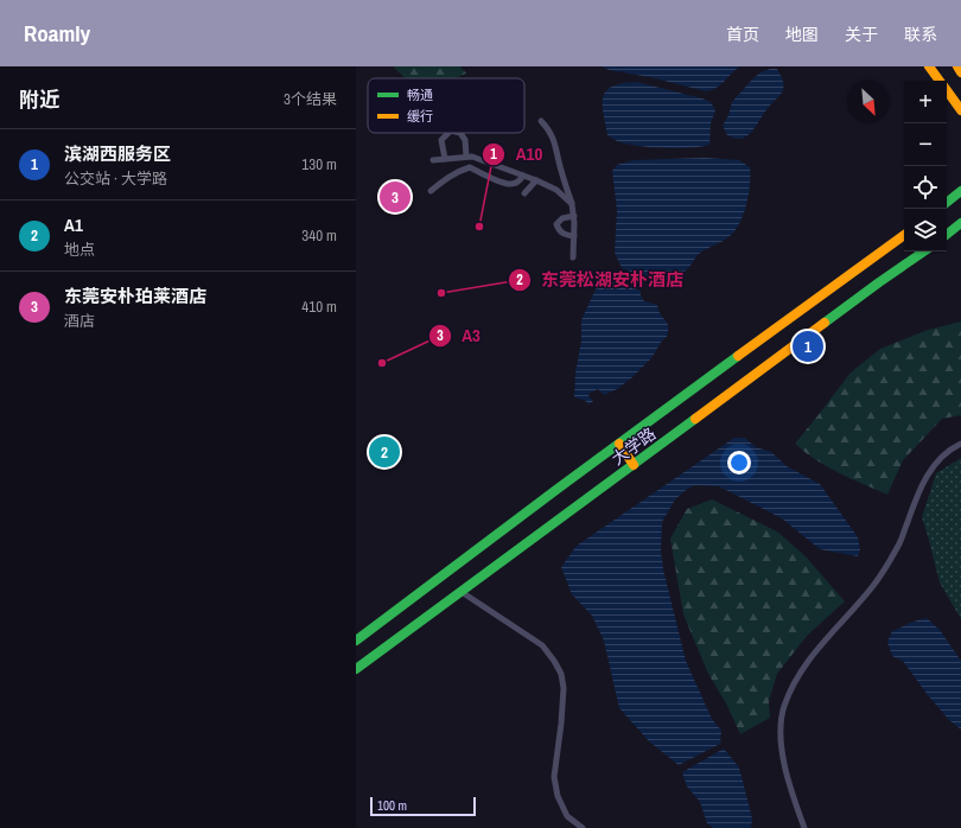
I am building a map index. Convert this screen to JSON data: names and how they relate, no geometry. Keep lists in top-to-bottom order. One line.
{"streets":{"main road":["大学路"]},"places":["A10","东莞松湖安朴酒店","A3"],"legend":["畅通","缓行"],"scale_bar":"100 m","north":"bottom right","page":{"header":"Roamly","nav":["首页","地图","关于","联系"],"heading":["附近","3个结果"],"map_buttons":["+","−"],"list":[{"mark":"1","name":"滨湖西服务区","note":"公交站 · 大学路","value":"130 m"},{"mark":"2","name":"A1","note":"地点","value":"340 m"},{"mark":"3","name":"东莞安朴珀莱酒店","note":"酒店","value":"410 m"}],"pins":["3","1","2"],"scale":"100 m"}}
